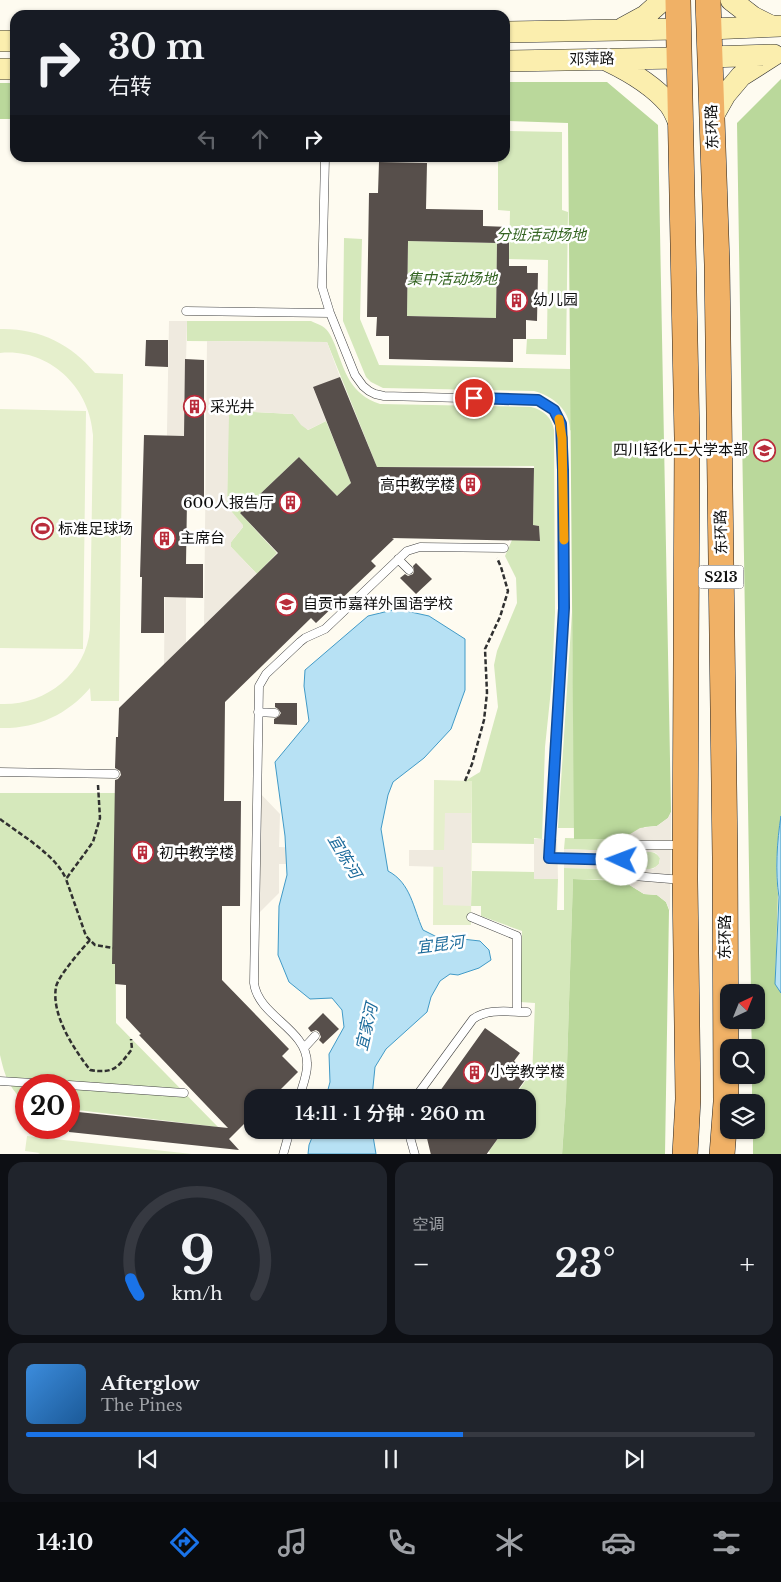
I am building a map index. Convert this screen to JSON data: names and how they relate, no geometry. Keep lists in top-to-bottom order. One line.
{"streets":{"highway":["东环路","S213"],"main road":["邓萍路"]},"crossings":[["邓萍路","S213"]],"water":["宜陈河","宜昆河","宜家河"],"parks":["分班活动场地","集中活动场地"],"places":{"building":["幼儿园","采光井","高中教学楼","600人报告厅","主席台","初中教学楼","小学教学楼"],"school or university":["四川轻化工大学本部","自贡市嘉祥外国语学校"],"sports":["标准足球场"]},"north":"top right","page":{"turn":["30 m","右转"],"limit":"20","trip":"14:11 · 1 分钟 · 260 m","tile":"空调","heat":["−","23°","+"],"song":["Afterglow","The Pines"],"tabs":"14:10","gauge":["9","km/h"]}}
